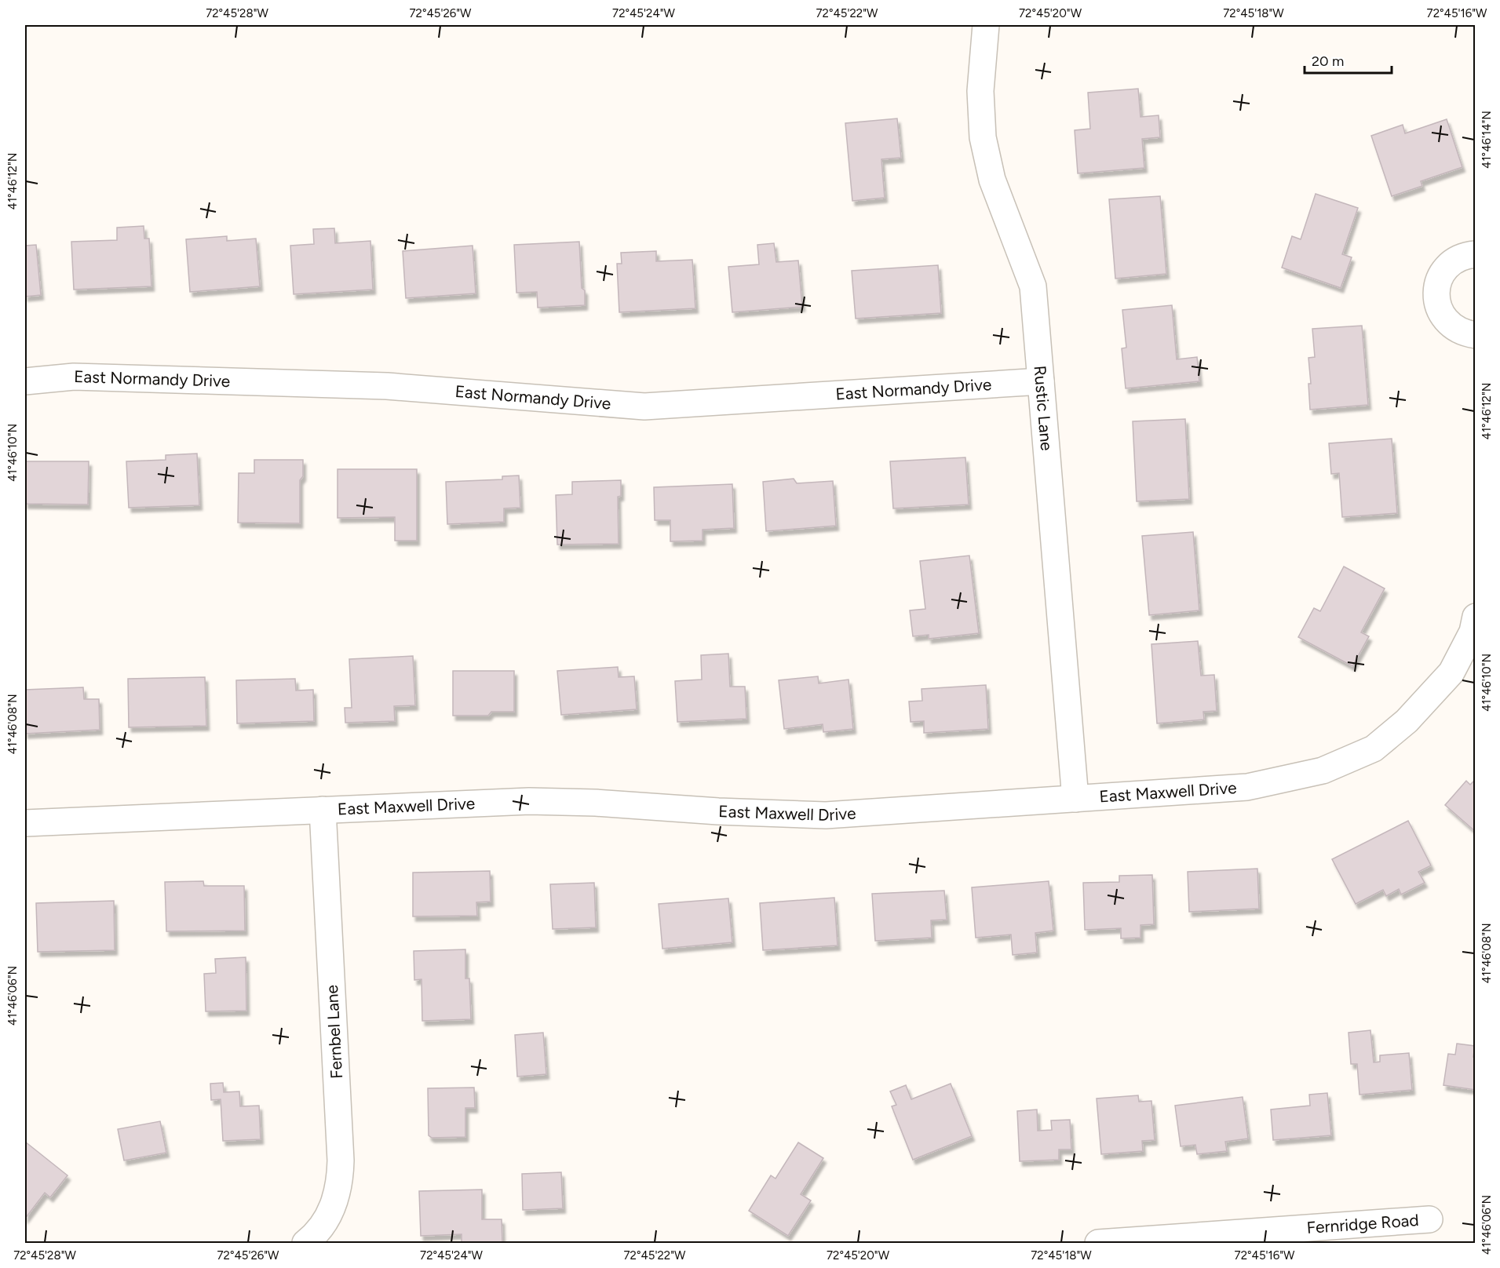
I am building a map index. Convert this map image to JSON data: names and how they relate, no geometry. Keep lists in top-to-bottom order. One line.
{"streets":{"street":["East Normandy Drive","Rustic Lane","East Maxwell Drive","Fernbel Lane","Fernridge Road"]},"crossings":[["East Normandy Drive","Rustic Lane"],["Rustic Lane","East Maxwell Drive"],["East Maxwell Drive","Fernbel Lane"]],"scale_bar":"20 m","coordinates":["72°45'28\"W","72°45'26\"W","72°45'24\"W","72°45'22\"W","72°45'20\"W","72°45'18\"W","72°45'16\"W","41°46'14\"N","41°46'12\"N","41°46'10\"N","41°46'08\"N","41°46'06\"N"]}
